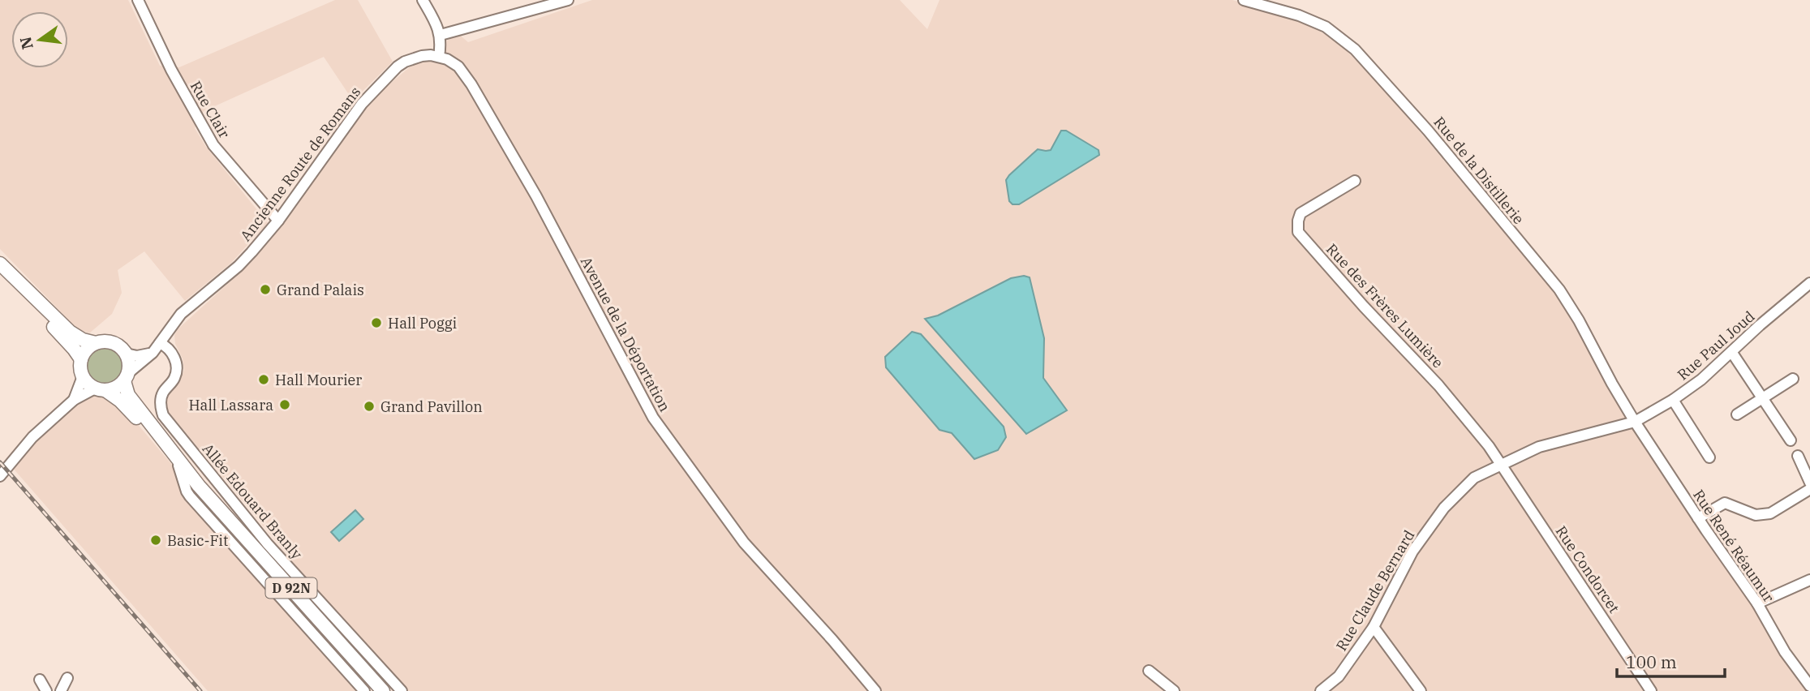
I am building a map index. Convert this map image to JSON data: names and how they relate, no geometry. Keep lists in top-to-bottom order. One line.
{"streets":{"main road":["D 92N"],"street":["Rue Clair","Ancienne Route de Romans","Rue de la Distillerie","Rue des Frères Lumière","Avenue de la Déportation","Rue Paul Joud","Allée Edouard Branly","Rue René Réaumur","Rue Condorcet","Rue Claude Bernard"]},"crossings":[["Rue Clair","Ancienne Route de Romans"],["Ancienne Route de Romans","Avenue de la Déportation"],["Ancienne Route de Romans","Allée Edouard Branly"],["Ancienne Route de Romans","D 92N"],["Rue de la Distillerie","Rue Paul Joud"],["Rue de la Distillerie","Rue René Réaumur"],["Rue de la Distillerie","Rue Claude Bernard"],["Rue des Frères Lumière","Rue Condorcet"],["Rue des Frères Lumière","Rue Claude Bernard"],["Rue Paul Joud","Rue René Réaumur"],["Rue Paul Joud","Rue Claude Bernard"],["Rue René Réaumur","Rue Claude Bernard"],["Rue Condorcet","Rue Claude Bernard"]],"places":["Grand Palais","Hall Poggi","Hall Mourier","Hall Lassara","Grand Pavillon","Basic-Fit"],"scale_bar":"100 m","north":"left"}
